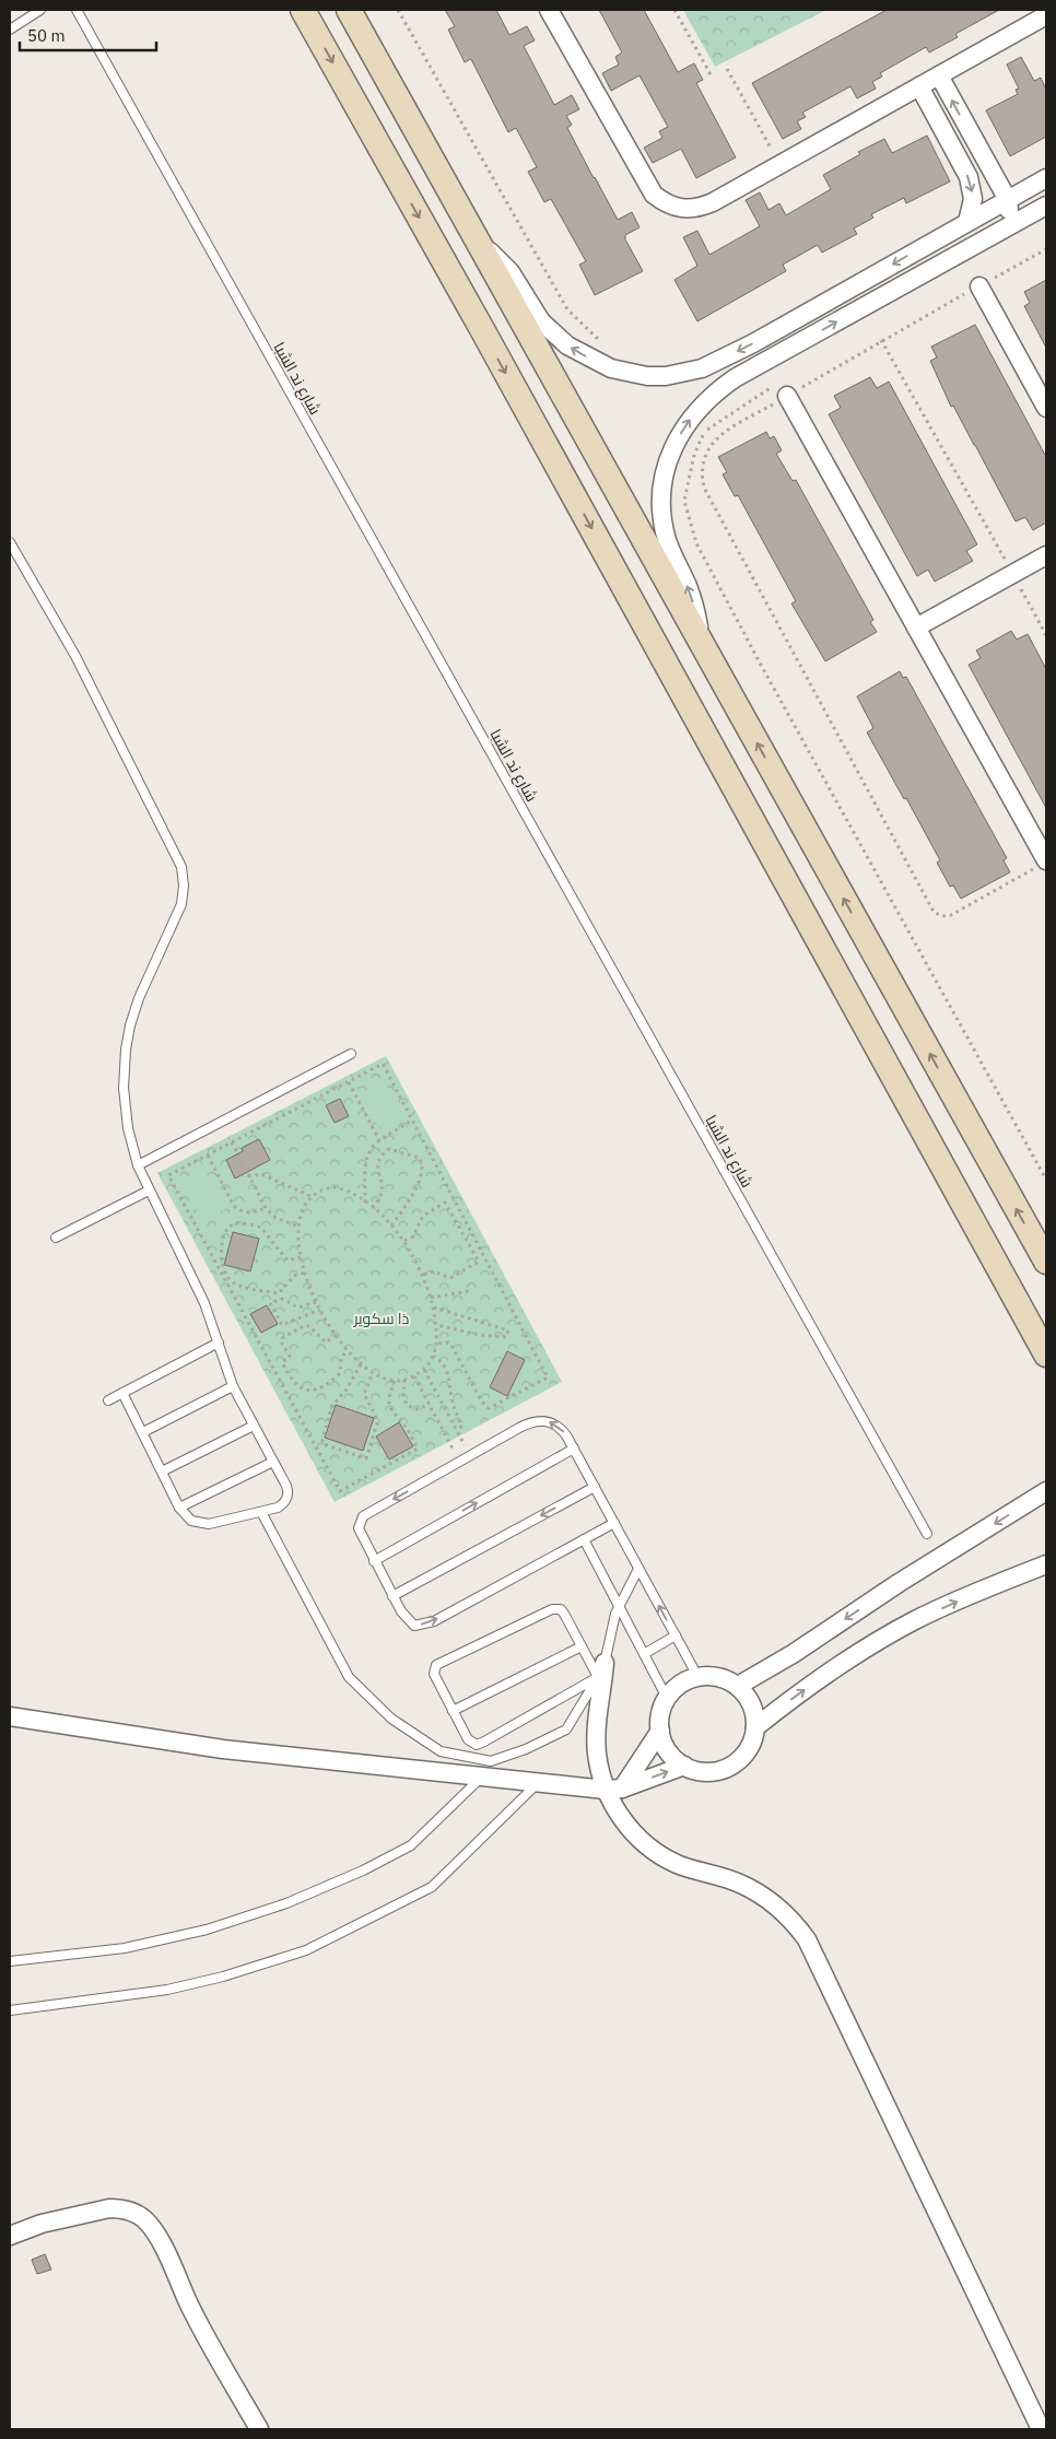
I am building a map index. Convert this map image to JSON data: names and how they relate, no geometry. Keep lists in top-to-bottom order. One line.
{"streets":{"lane":["شارع ند الشبا"]},"parks":["ذا سكوير"],"scale_bar":"50 m"}
